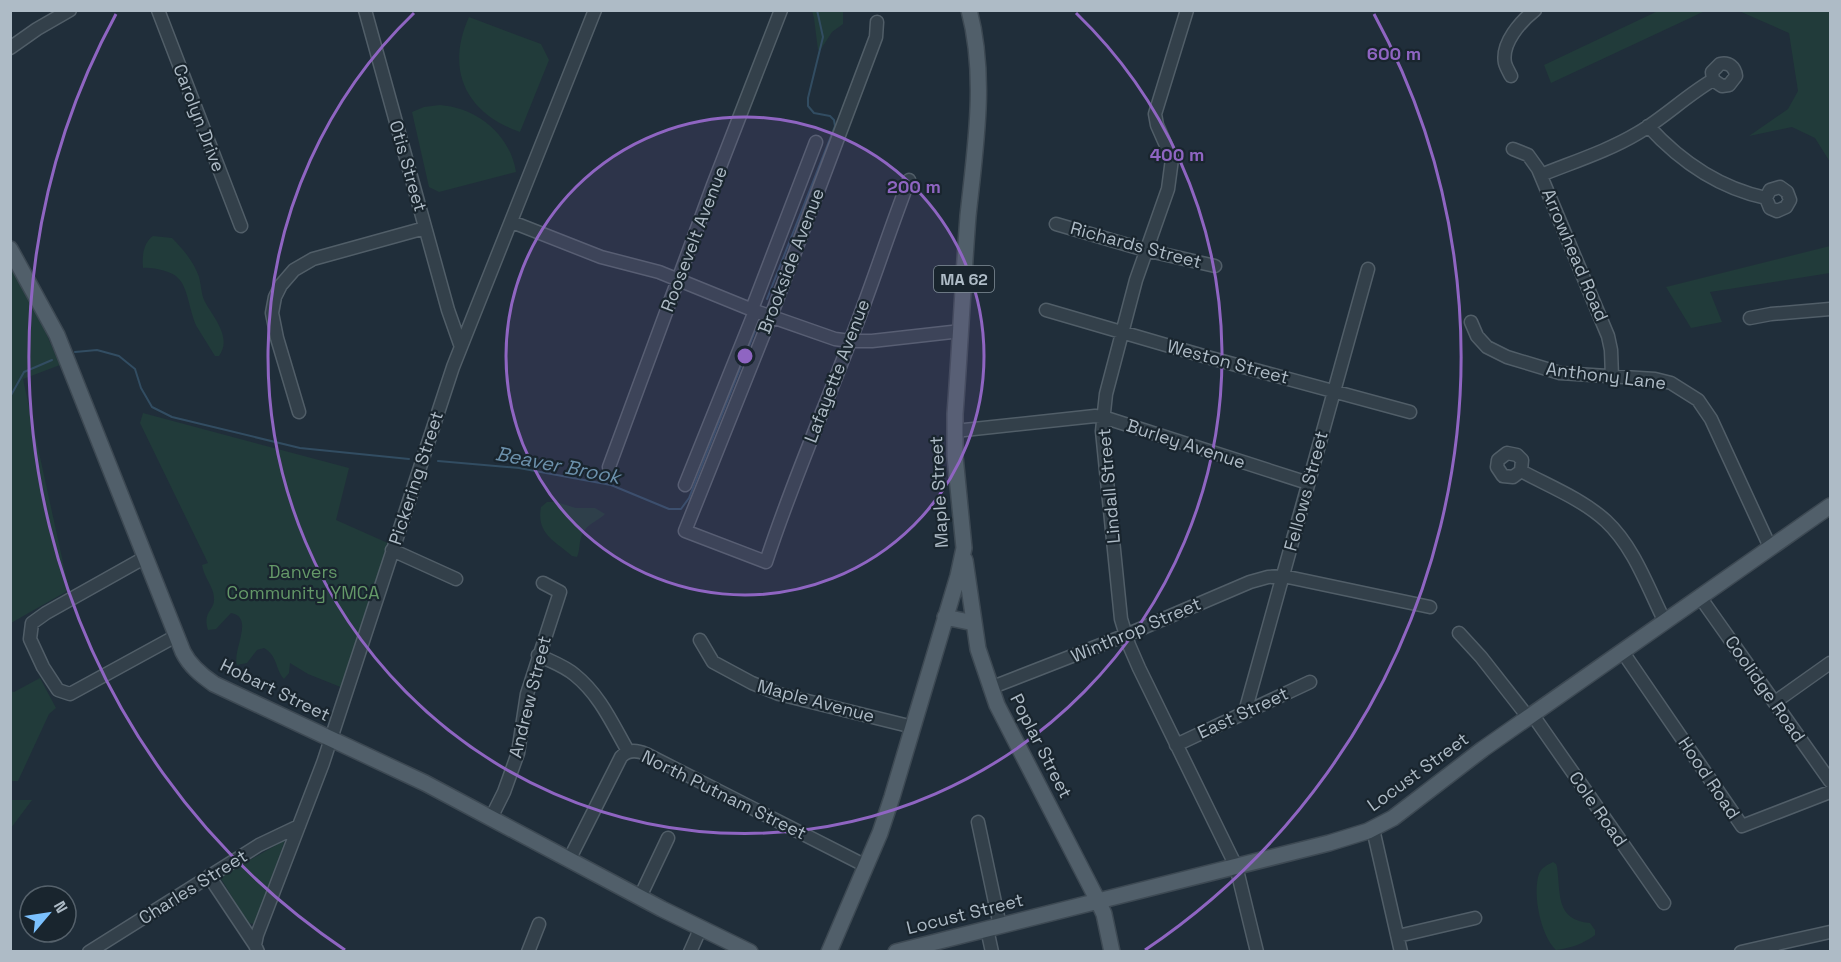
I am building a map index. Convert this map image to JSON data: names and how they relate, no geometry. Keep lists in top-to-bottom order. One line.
{"streets":{"main road":["MA 62","Maple Street","Hobart Street","Poplar Street","Locust Street"],"street":["Carolyn Drive","Otis Street","Roosevelt Avenue","Richards Street","Arrowhead Road","Brookside Avenue","Weston Street","Lafayette Avenue","Anthony Lane","Burley Avenue","Pickering Street","Lindall Street","Fellows Street","Winthrop Street","Coolidge Road","Andrew Street","Maple Avenue","East Street","Hood Road","North Putnam Street","Cole Road","Charles Street"]},"crossings":[["Otis Street","Pickering Street"],["Richards Street","Lindall Street"],["Arrowhead Road","Anthony Lane"],["Brookside Avenue","Lafayette Avenue"],["Weston Street","Lindall Street"],["Weston Street","Fellows Street"],["Anthony Lane","Locust Street"],["Burley Avenue","Lindall Street"],["Burley Avenue","Fellows Street"],["Burley Avenue","Maple Street"],["Pickering Street","Hobart Street"],["Pickering Street","Charles Street"],["Lindall Street","Winthrop Street"],["Lindall Street","East Street"],["Lindall Street","Locust Street"],["Fellows Street","Winthrop Street"],["Fellows Street","East Street"],["Maple Street","Maple Avenue"],["Maple Street","Poplar Street"],["Maple Street","North Putnam Street"],["Winthrop Street","Poplar Street"],["Coolidge Road","Locust Street"],["Hobart Street","Andrew Street"],["Hobart Street","North Putnam Street"],["Poplar Street","Locust Street"],["Locust Street","Hood Road"],["Locust Street","Cole Road"]],"water":["Beaver Brook"],"parks":["Danvers Community YMCA"],"north":"top right","rings":["600 m","400 m","200 m"]}
